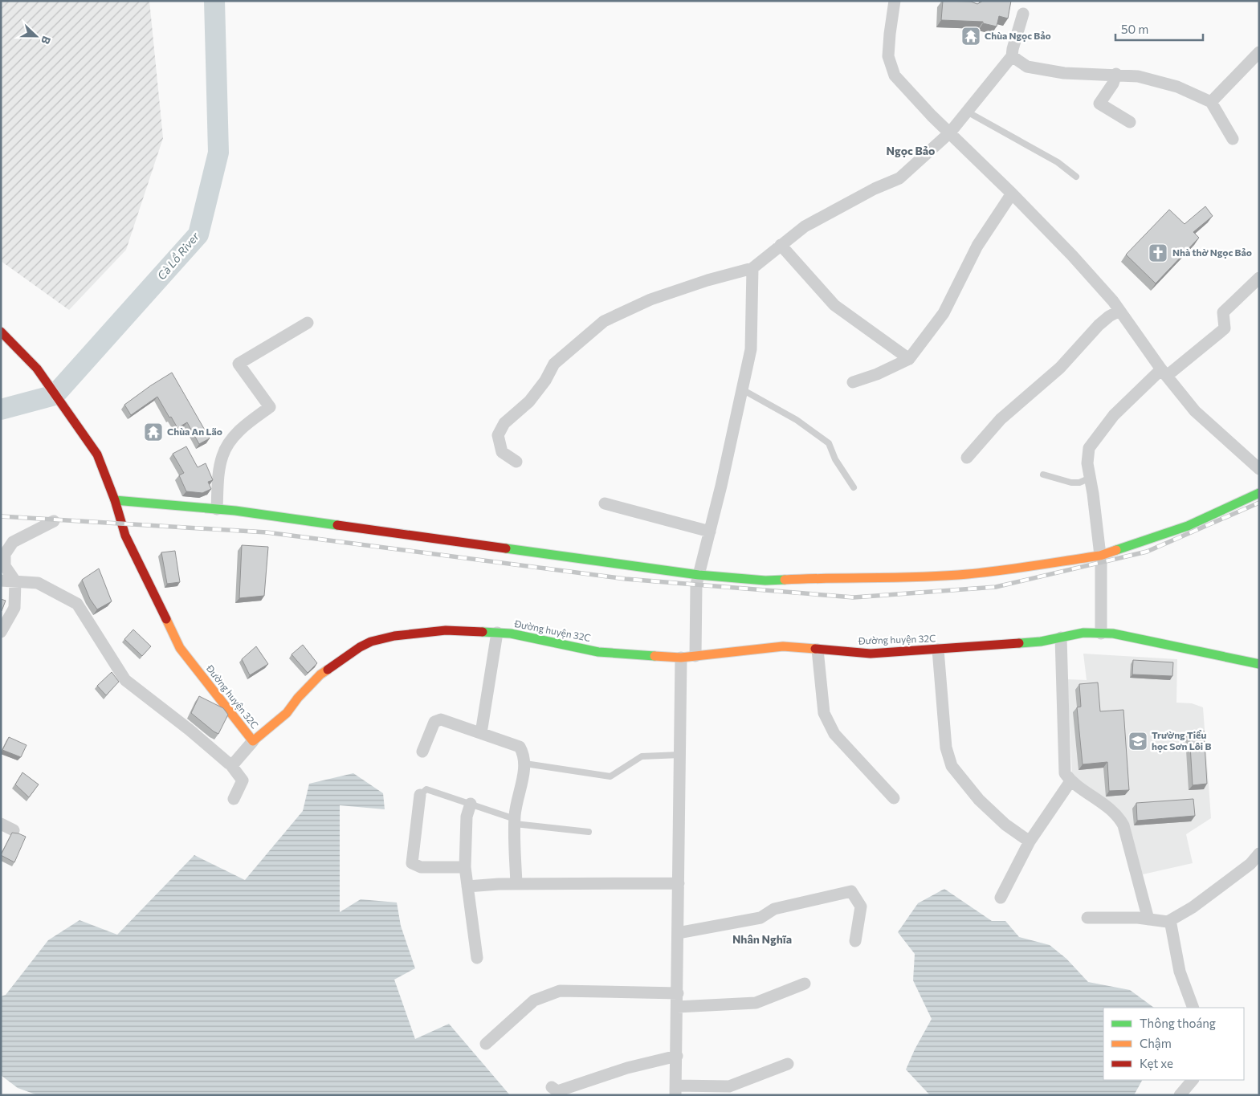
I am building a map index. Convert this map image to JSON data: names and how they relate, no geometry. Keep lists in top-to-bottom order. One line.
{"streets":{"street":["Đường huyện 32C"]},"districts":["Ngọc Bảo","Nhân Nghĩa"],"water":["Cà Lồ River"],"places":{"temple":["Chùa Ngọc Bảo","Chùa An Lão"],"church":["Nhà thờ Ngọc Bảo"],"school or university":["Trường Tiểu học Sơn Lôi B"]},"legend":["Thông thoáng","Chậm","Kẹt xe"],"scale_bar":"50 m","north":"right"}
